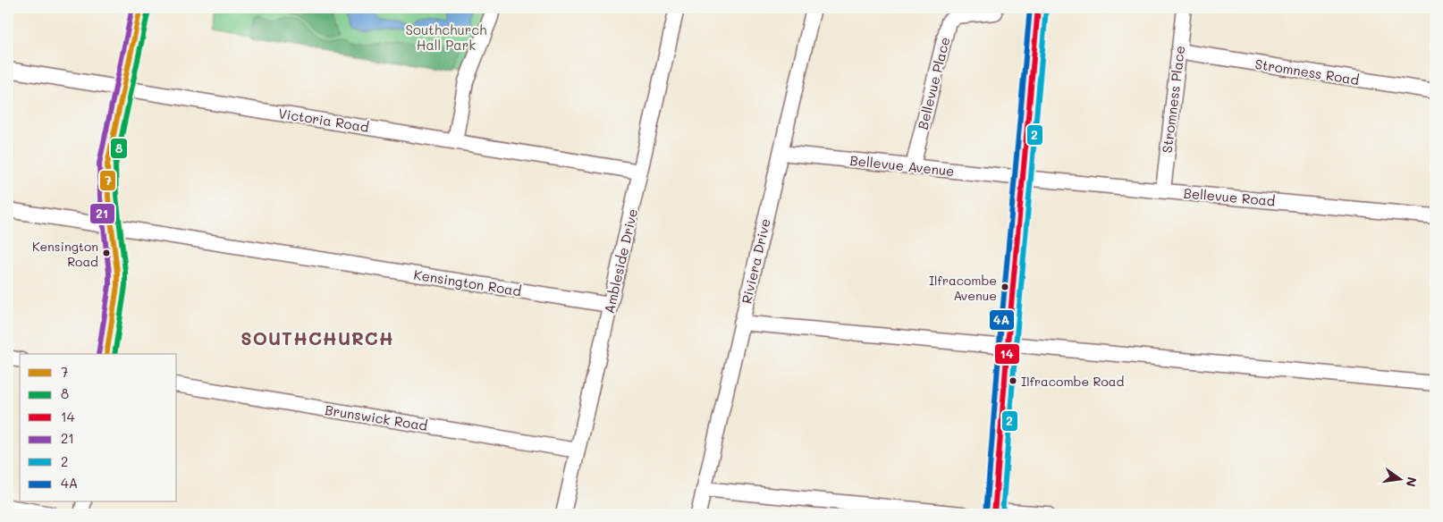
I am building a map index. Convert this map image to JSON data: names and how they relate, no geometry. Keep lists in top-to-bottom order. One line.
{"streets":{"street":["Stromness Road","Bellevue Place","Stromness Place","Victoria Road","Bellevue Avenue","Bellevue Road","Ambleside Drive","Riviera Drive","Kensington Road","Brunswick Road"]},"crossings":[["Stromness Road","Stromness Place"],["Bellevue Place","Bellevue Avenue"],["Stromness Place","Bellevue Road"],["Victoria Road","Ambleside Drive"],["Bellevue Avenue","Bellevue Road"],["Bellevue Avenue","Riviera Drive"],["Ambleside Drive","Kensington Road"],["Ambleside Drive","Brunswick Road"]],"districts":["SOUTHCHURCH"],"parks":["Southchurch Hall Park"],"places":["Kensington Road","Ilfracombe Avenue","Ilfracombe Road"],"lines":["transit line 7","transit line 14","transit line 21","transit line 4A","transit line 2","transit line 8"],"legend":["7","8","14","21","2","4A"],"north":"right"}
